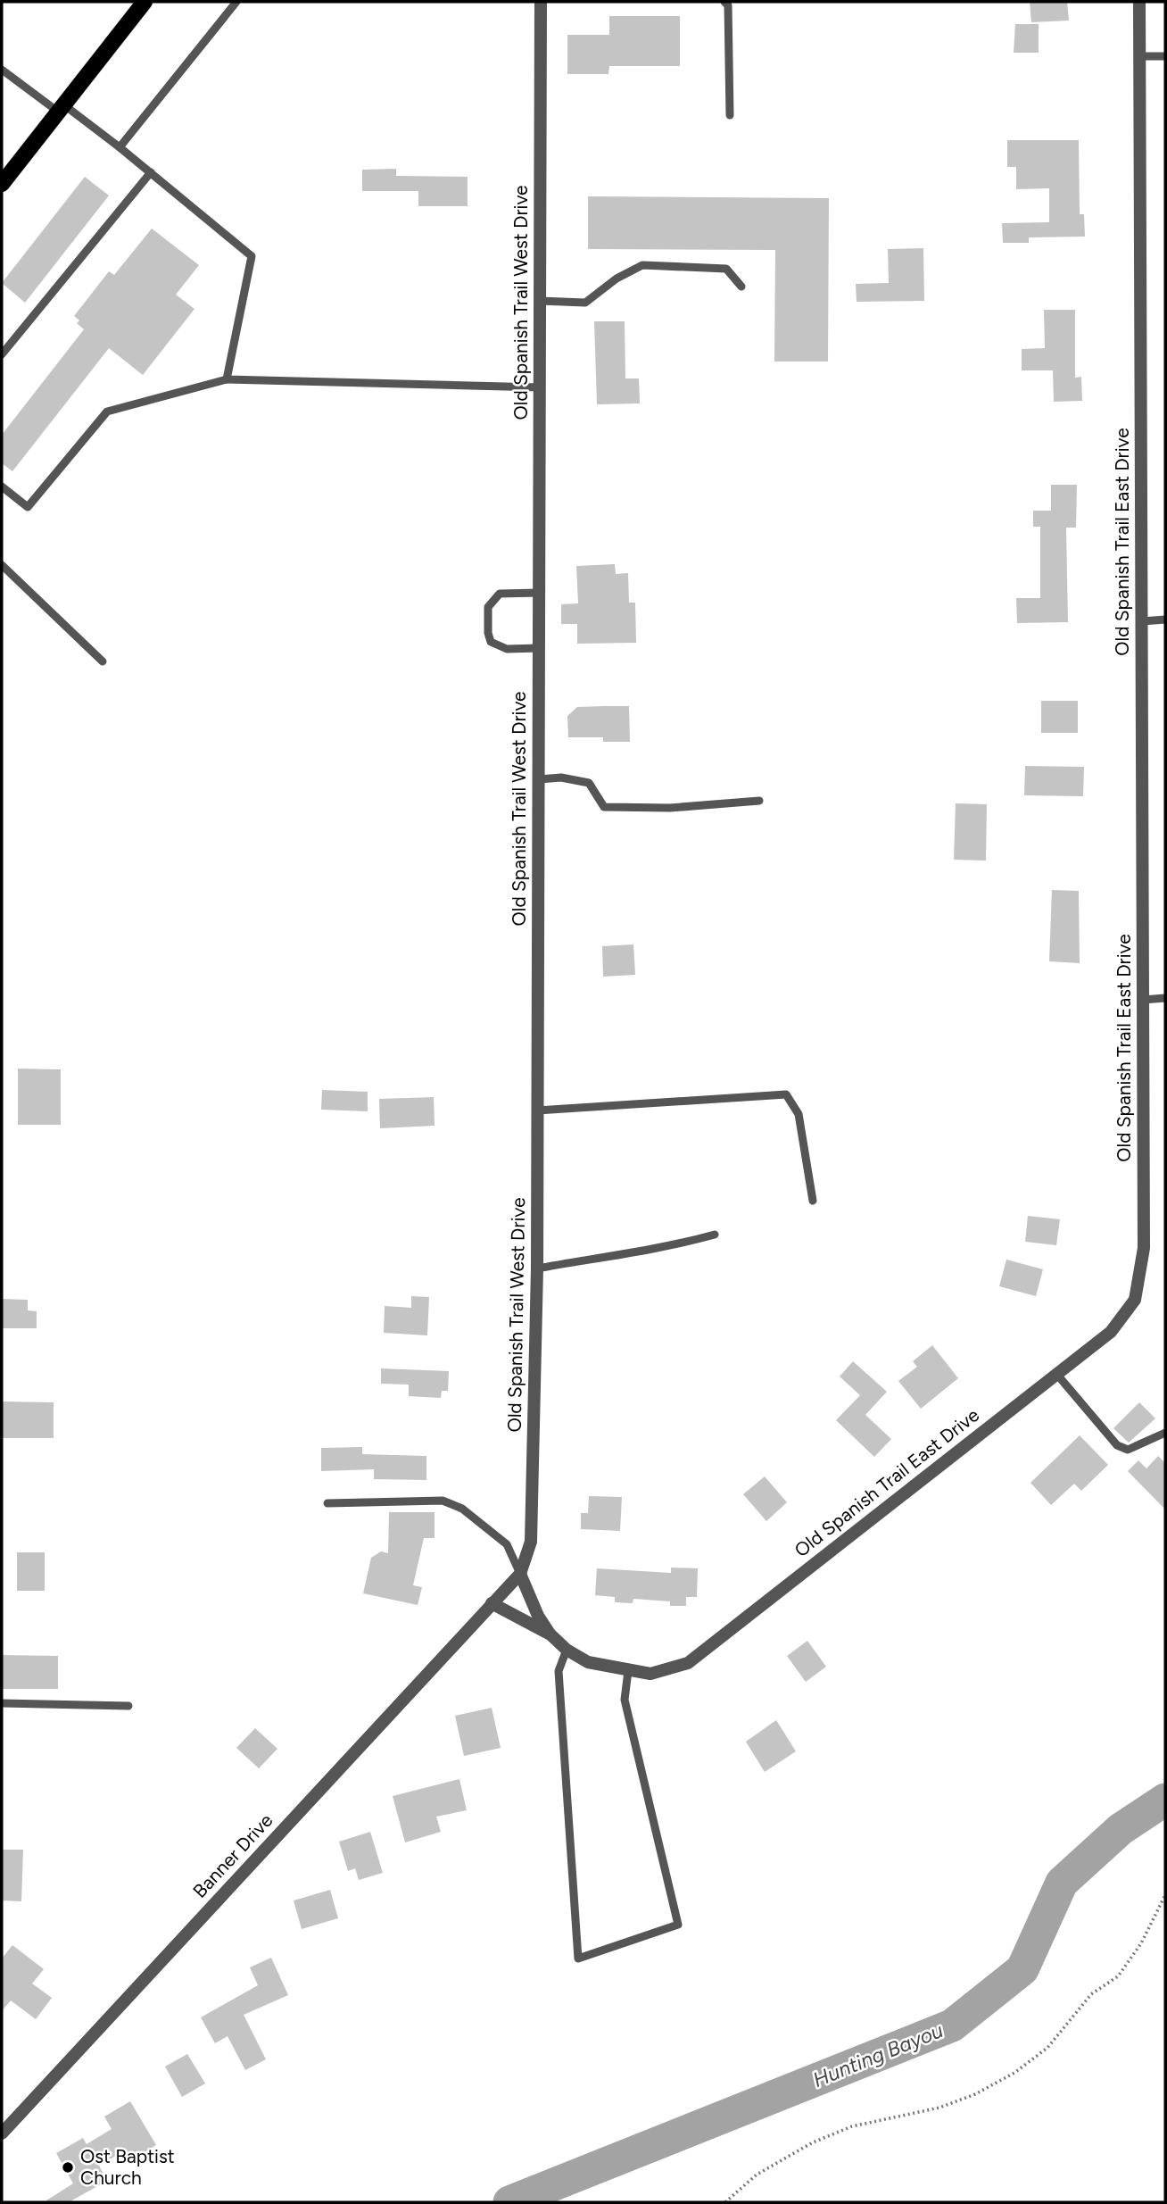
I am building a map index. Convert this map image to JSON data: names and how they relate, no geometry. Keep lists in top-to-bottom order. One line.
{"streets":{"street":["Old Spanish Trail West Drive","Old Spanish Trail East Drive","Banner Drive"]},"crossings":[["Old Spanish Trail West Drive","Old Spanish Trail East Drive"],["Old Spanish Trail West Drive","Banner Drive"],["Old Spanish Trail East Drive","Banner Drive"]],"water":["Hunting Bayou"],"places":["Ost Baptist Church"]}
